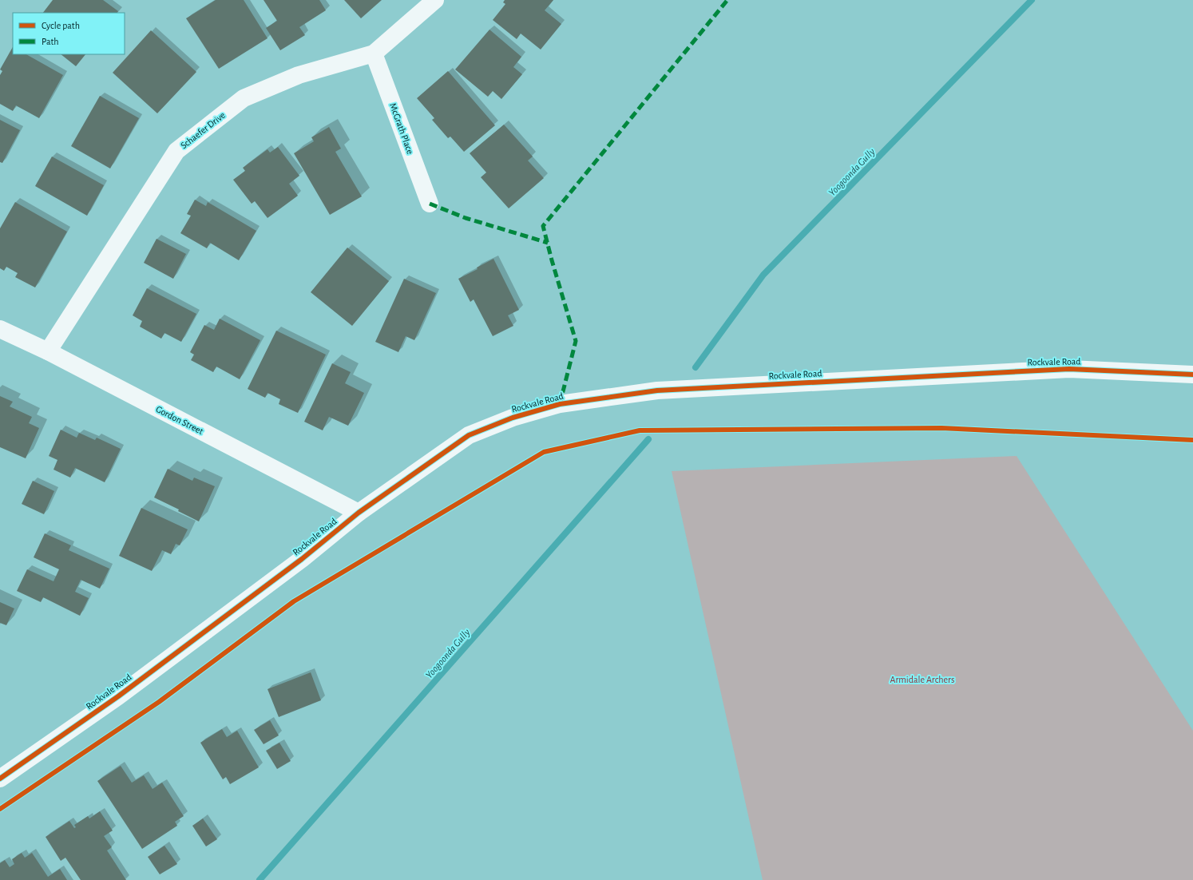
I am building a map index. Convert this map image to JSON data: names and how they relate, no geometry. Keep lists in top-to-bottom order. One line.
{"streets":{"street":["McGrath Place","Schaefer Drive","Rockvale Road","Gordon Street"]},"crossings":[["McGrath Place","Schaefer Drive"],["Schaefer Drive","Gordon Street"],["Rockvale Road","Gordon Street"]],"water":["Yoogoonda Gully"],"parks":["Armidale Archers"],"legend":["Cycle path","Path"]}
